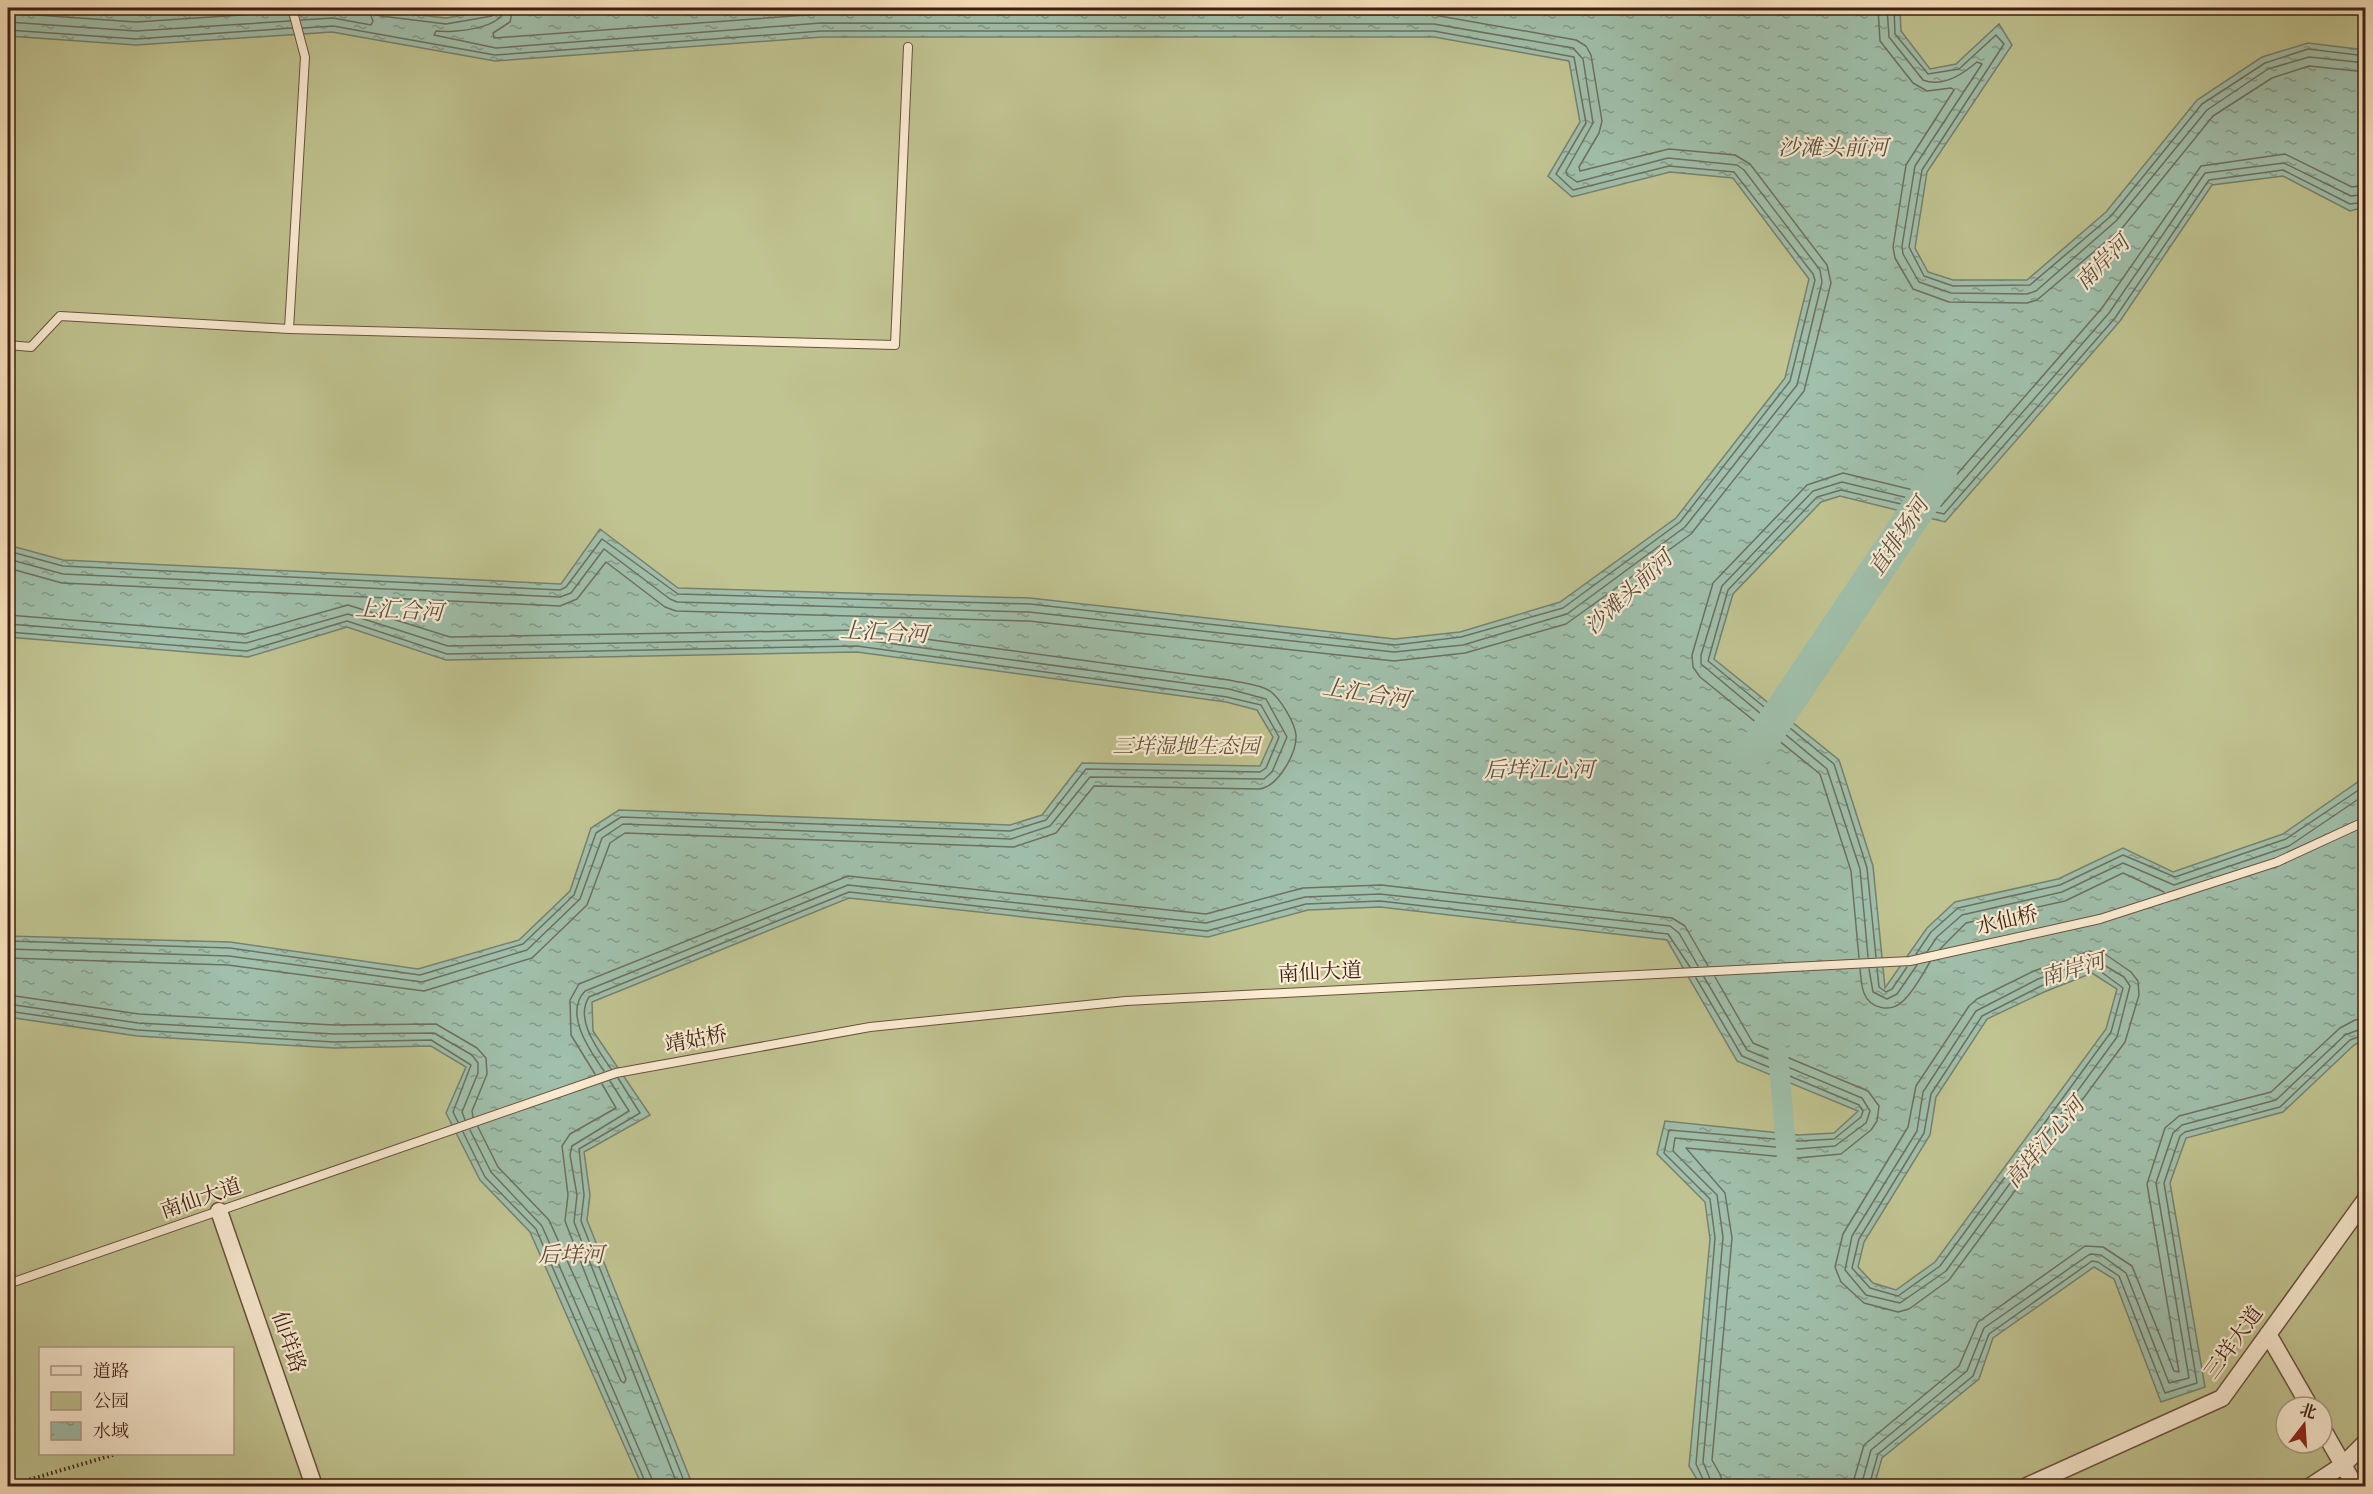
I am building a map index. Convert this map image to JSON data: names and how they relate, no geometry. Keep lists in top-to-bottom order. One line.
{"streets":{"street":["仙垟路","三垟大道"],"lane":["水仙桥","南仙大道","靖姑桥"]},"crossings":[["水仙桥","南仙大道"],["南仙大道","靖姑桥"],["南仙大道","仙垟路"]],"water":["沙滩头前河","南岸河","直排场河","上汇合河","后垟江心河","高垟江心河","后垟河"],"parks":["三垟湿地生态园"],"legend":["道路","公园","水域"],"north":"top"}
